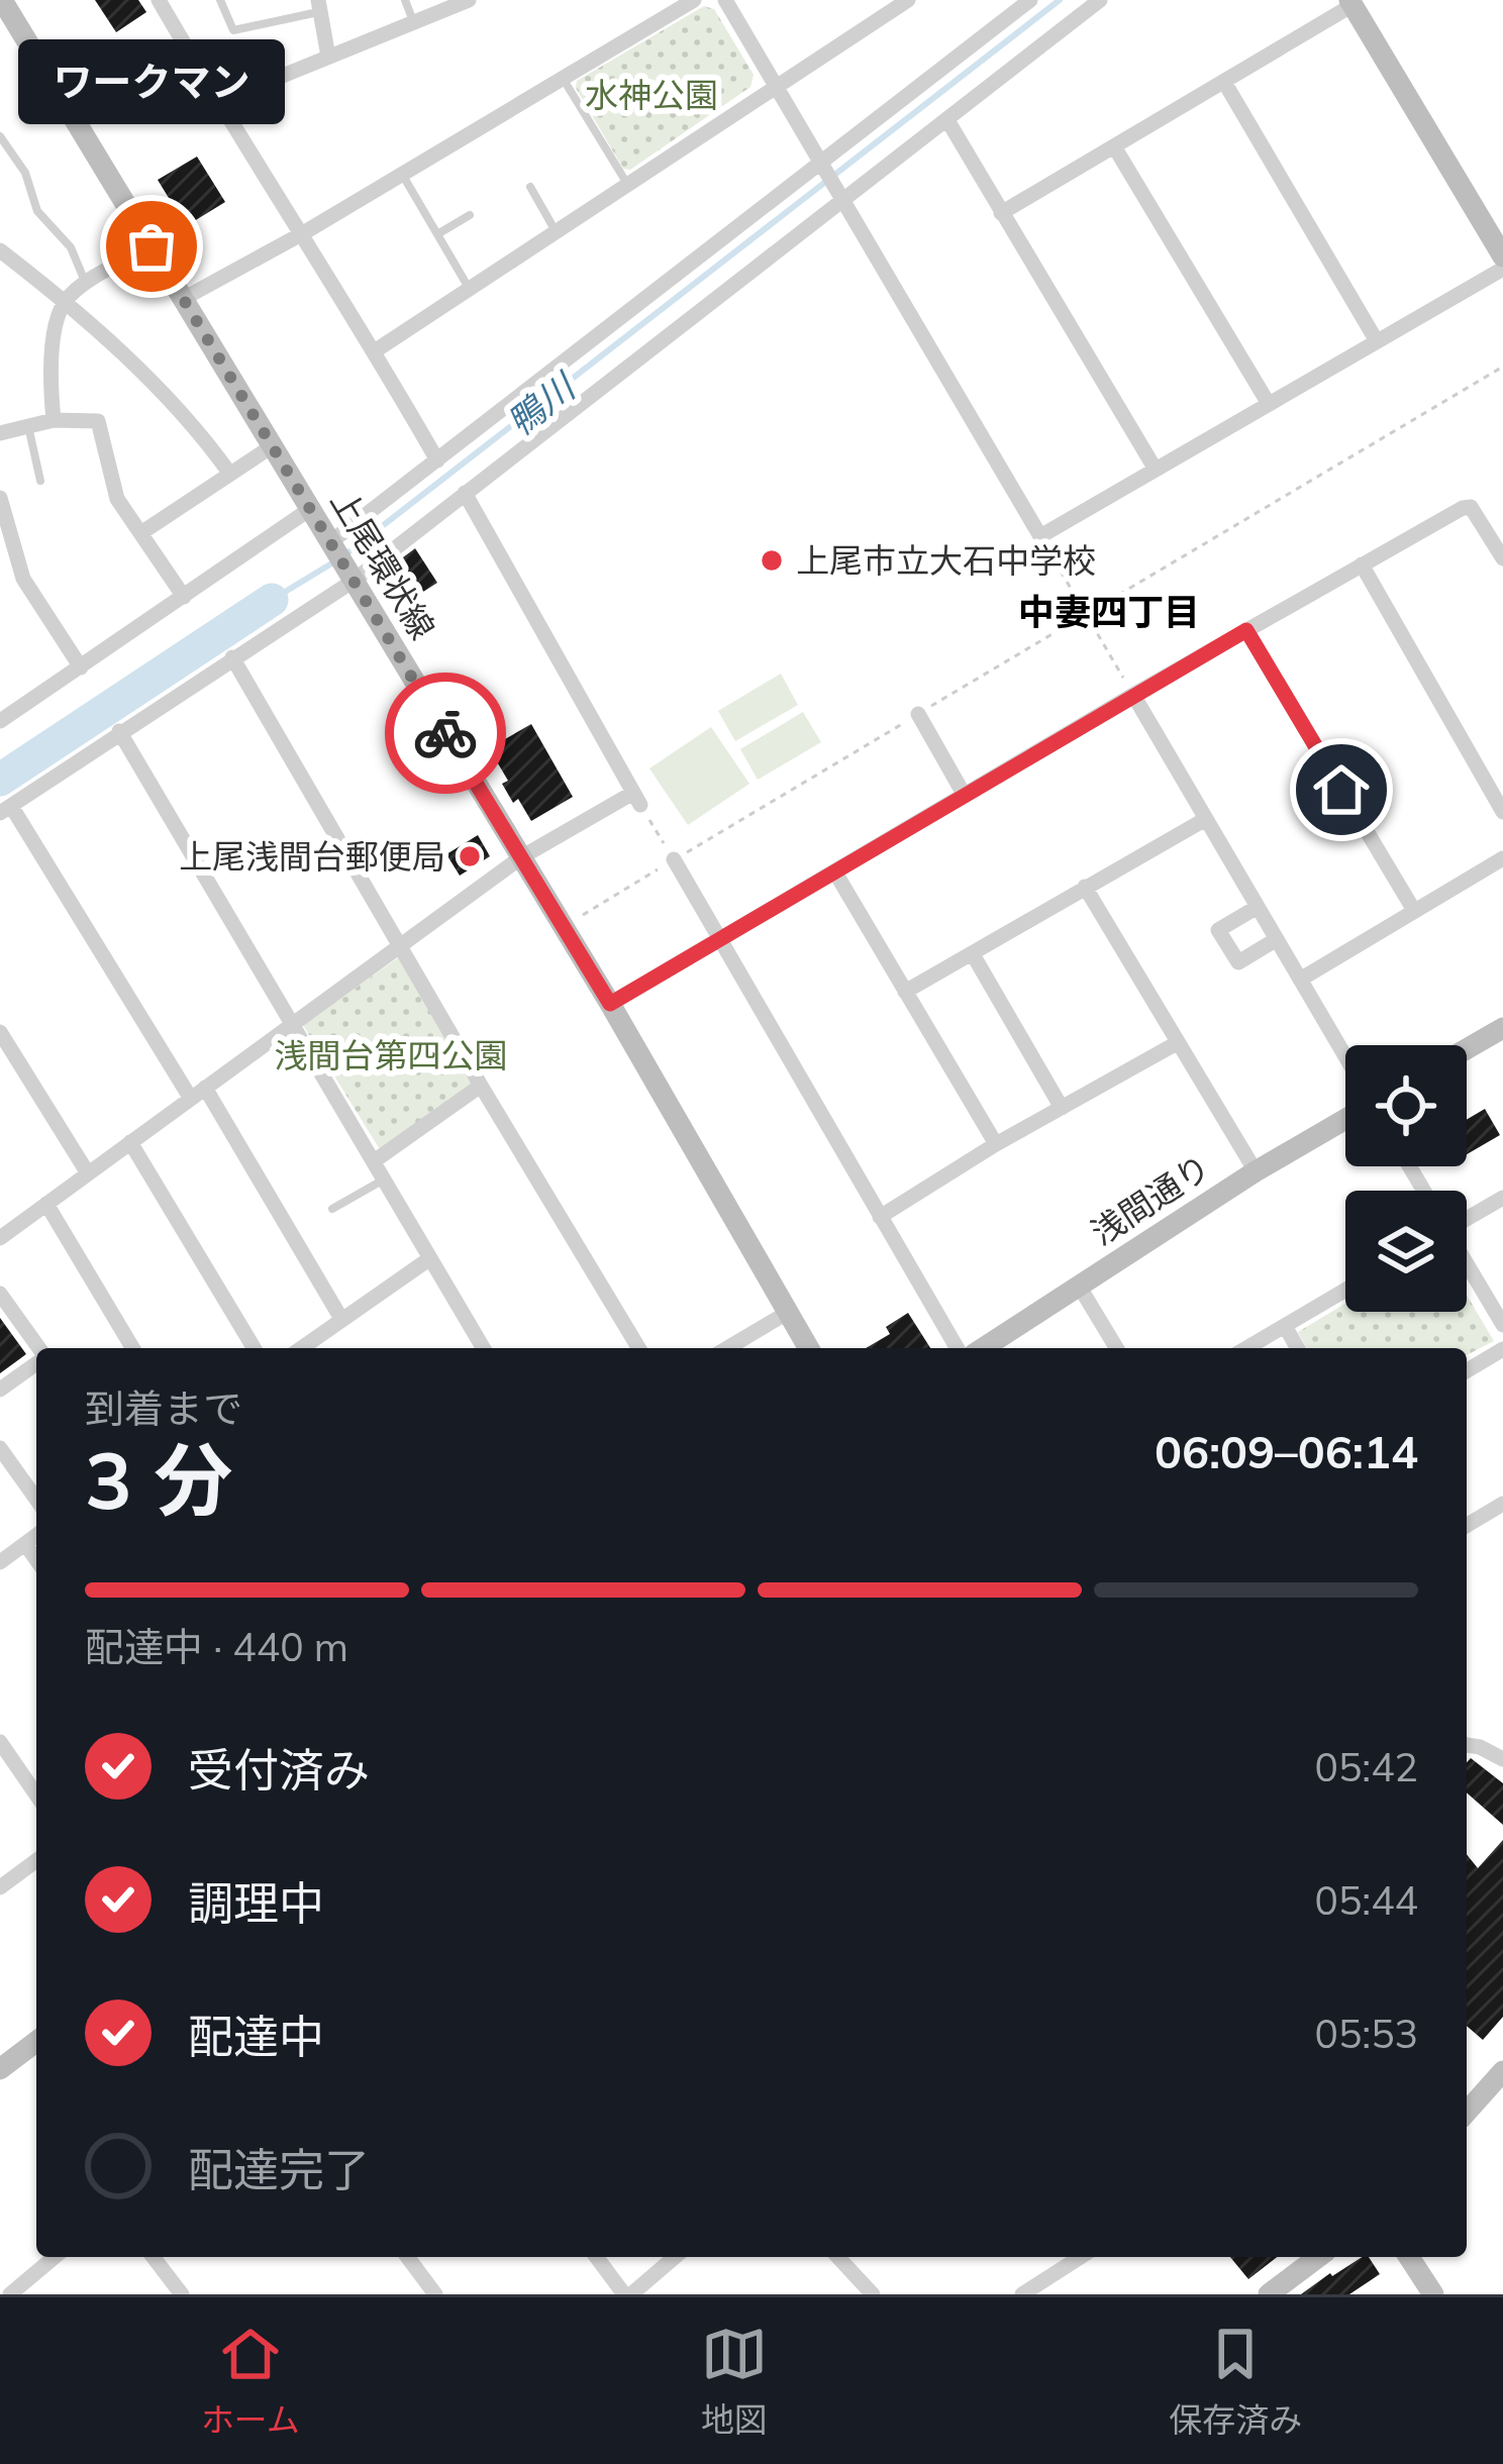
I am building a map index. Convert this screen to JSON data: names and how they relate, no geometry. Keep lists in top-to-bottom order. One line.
{"streets":{"main road":["上尾環状線","浅間通り"]},"districts":["中妻四丁目"],"water":["鴨川"],"parks":["水神公園","浅間台第四公園"],"places":["ワークマン","上尾市立大石中学校","上尾浅間台郵便局"],"page":{"bubble":"ワークマン","heading":["3 分","到着まで","06:09–06:14"],"bar":"配達中 · 440 m","list":[["受付済み","05:42"],["調理中","05:44"],["配達中","05:53"],"配達完了"],"tabs":["ホーム","地図","保存済み"]}}
